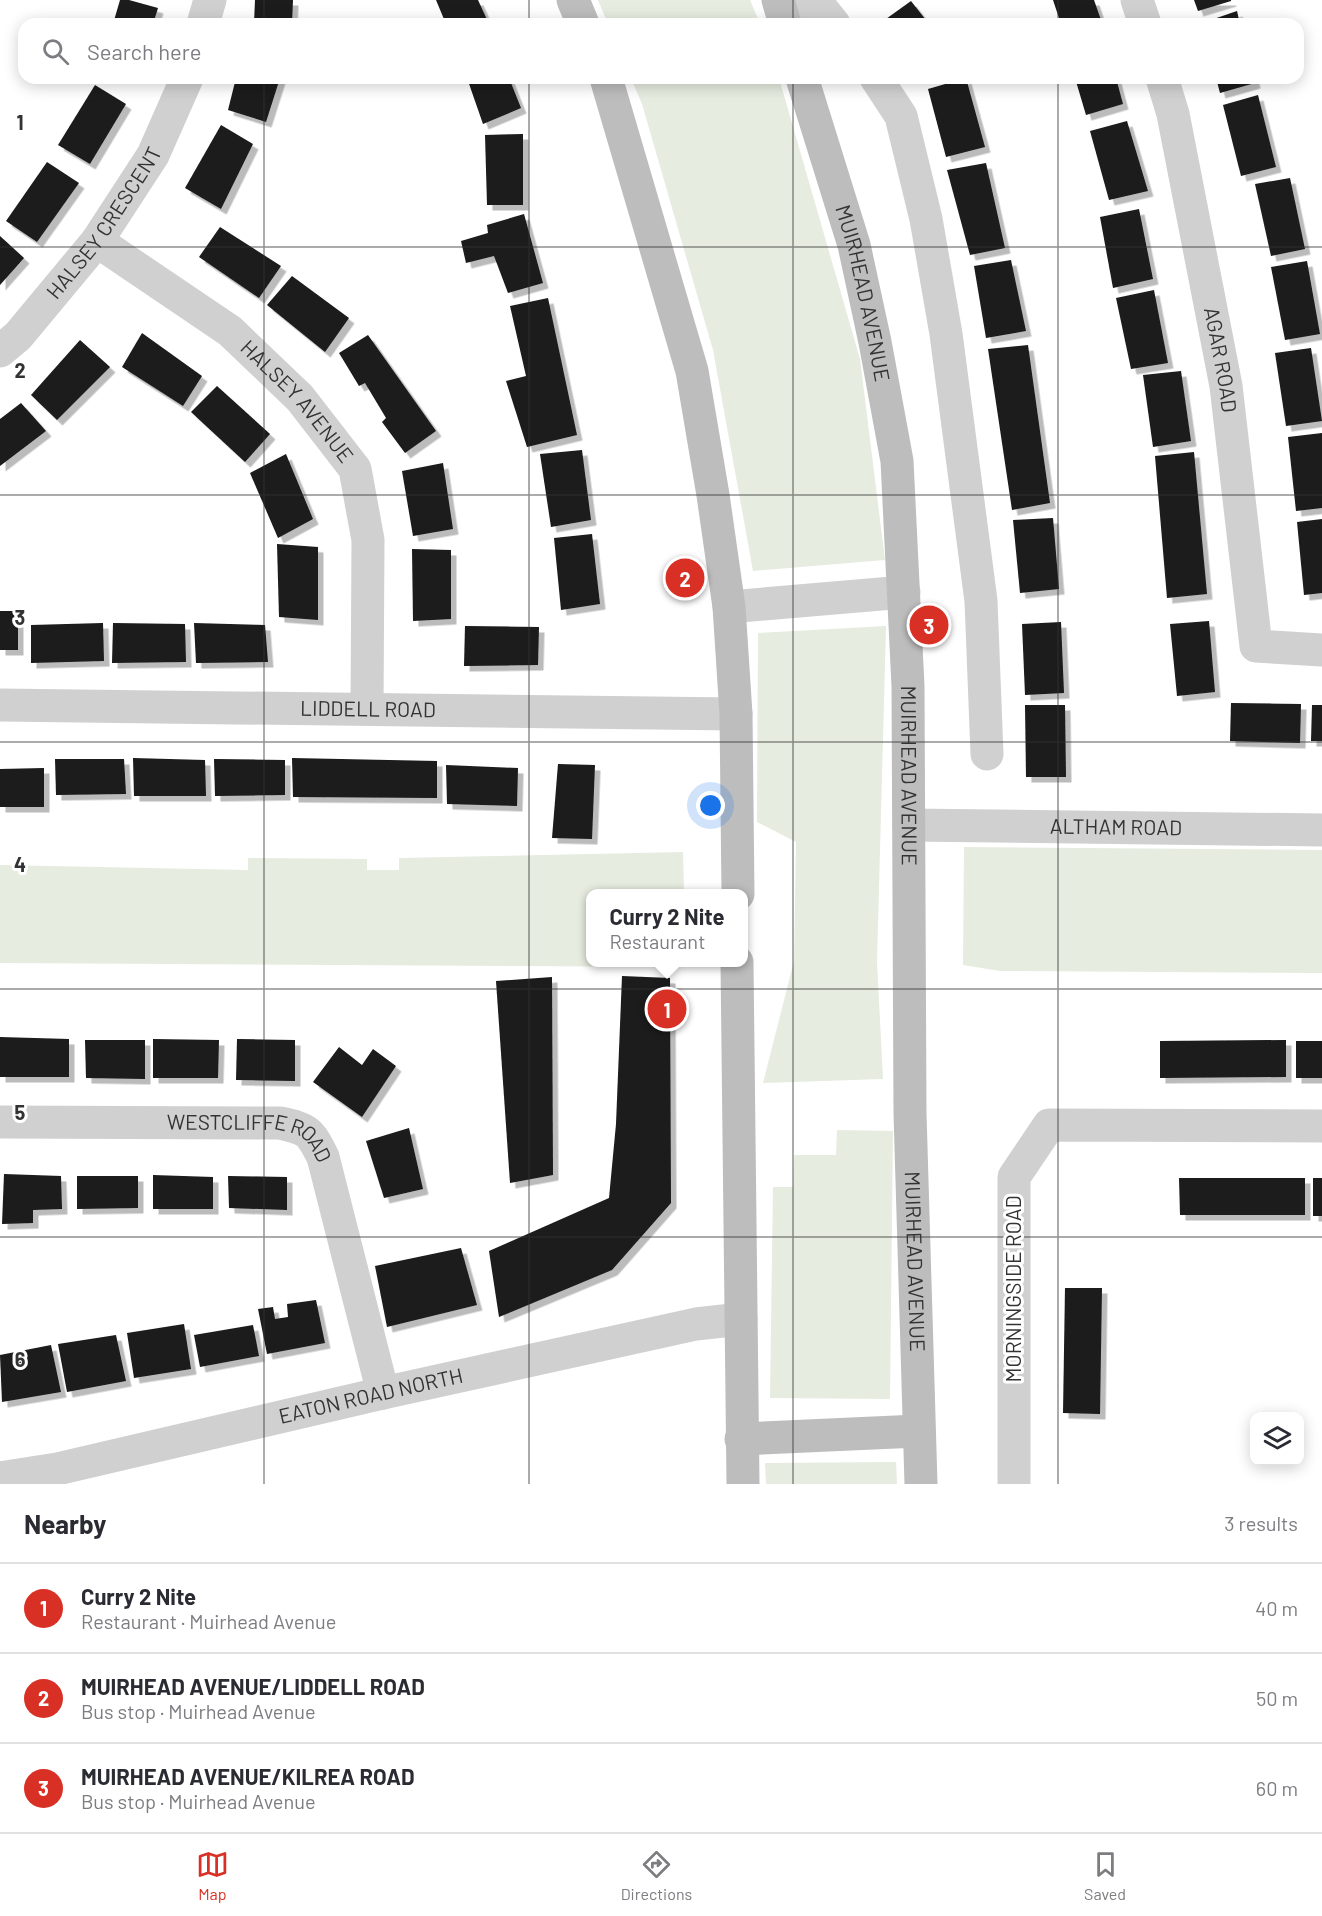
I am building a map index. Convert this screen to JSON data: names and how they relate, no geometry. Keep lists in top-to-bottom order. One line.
{"streets":{"street":["HALSEY CRESCENT","MUIRHEAD AVENUE","AGAR ROAD","HALSEY AVENUE","LIDDELL ROAD","ALTHAM ROAD","WESTCLIFFE ROAD","MORNINGSIDE ROAD","EATON ROAD NORTH"]},"crossings":[["HALSEY CRESCENT","HALSEY AVENUE"],["MUIRHEAD AVENUE","ALTHAM ROAD"],["HALSEY AVENUE","LIDDELL ROAD"],["WESTCLIFFE ROAD","EATON ROAD NORTH"]],"page":{"search":"Search here","pins":["2","3","1"],"popup":["Curry 2 Nite","Restaurant"],"heading":["Nearby","3 results"],"list":[{"mark":"1","name":"Curry 2 Nite","note":"Restaurant · Muirhead Avenue","value":"40 m"},{"mark":"2","name":"MUIRHEAD AVENUE/LIDDELL ROAD","note":"Bus stop · Muirhead Avenue","value":"50 m"},{"mark":"3","name":"MUIRHEAD AVENUE/KILREA ROAD","note":"Bus stop · Muirhead Avenue","value":"60 m"}],"nav":["Map","Directions","Saved"]},"grid":{"rows":["1","2","3","4","5","6"]}}
